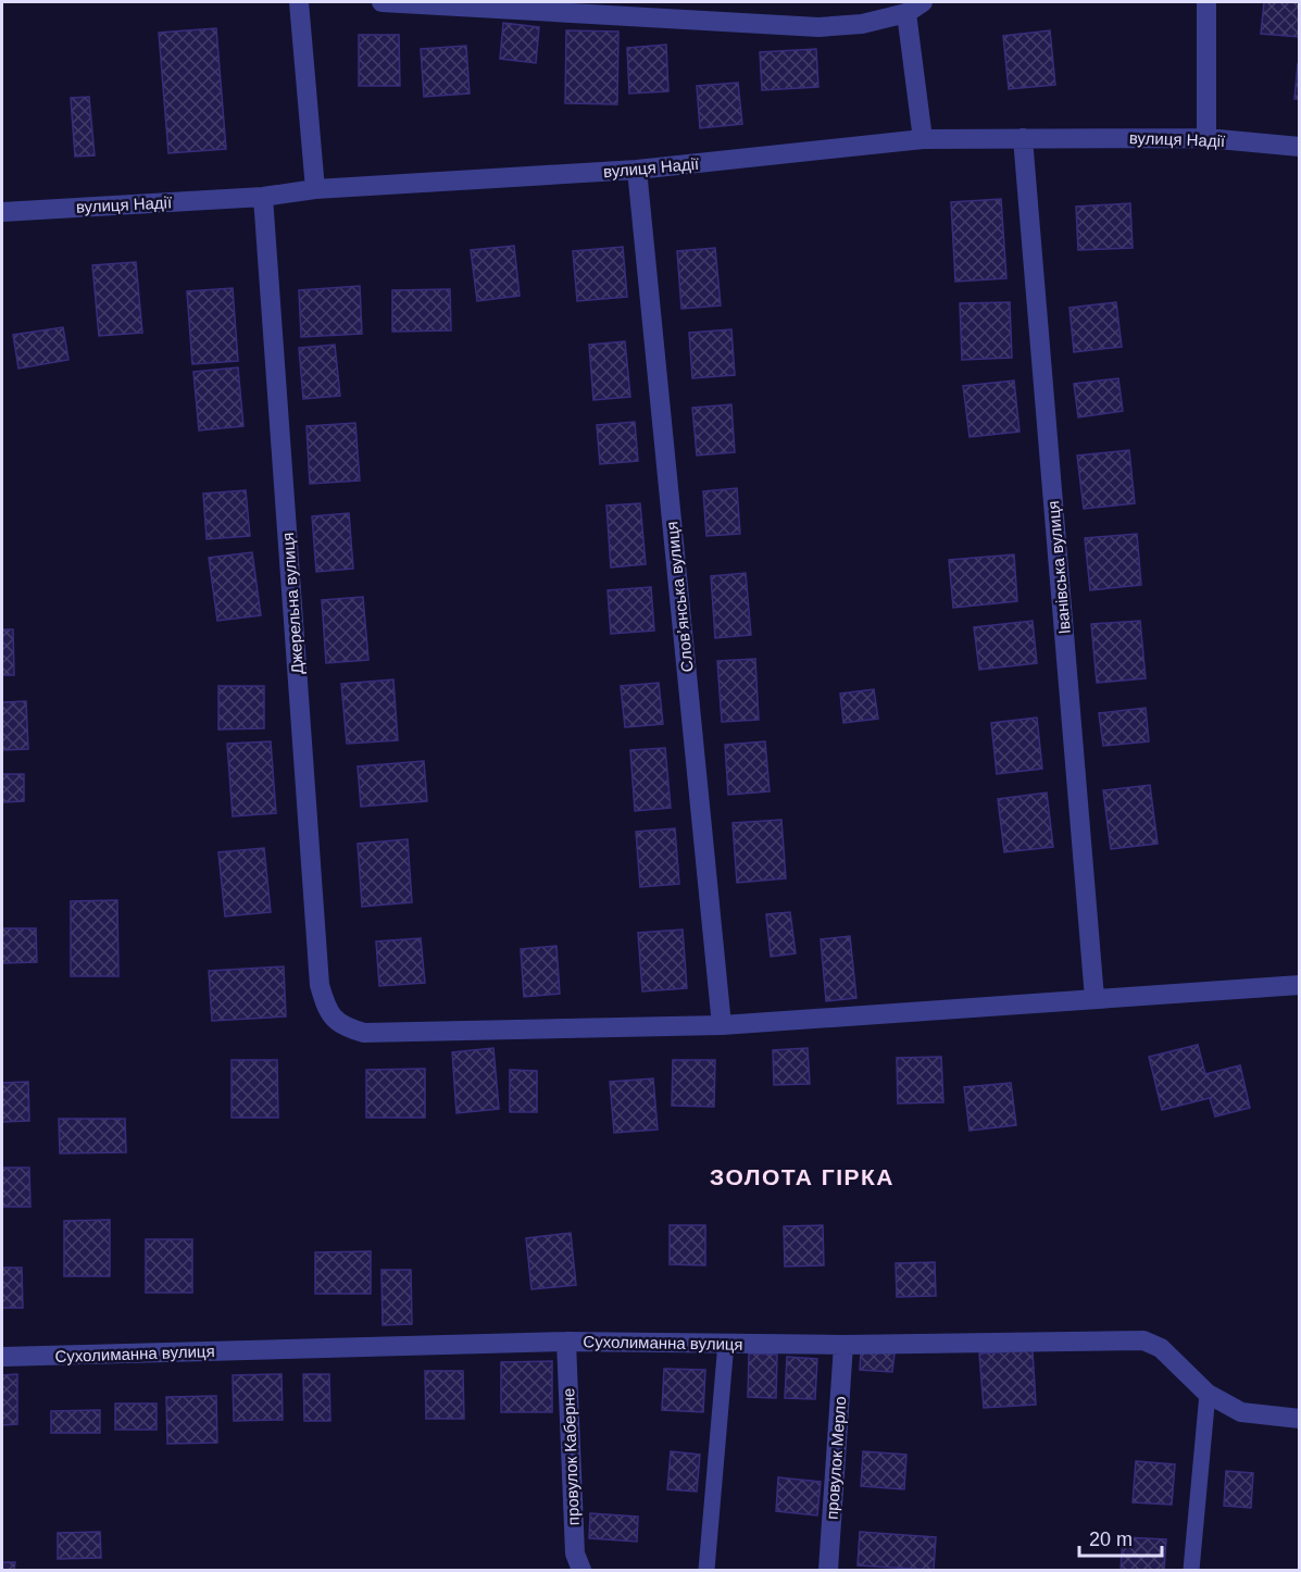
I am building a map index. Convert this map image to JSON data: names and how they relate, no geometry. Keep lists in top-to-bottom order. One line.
{"streets":{"street":["вулиця Надії","Іванівська вулиця","Словʼянська вулиця","Джерельна вулиця","Сухолиманна вулиця","провулок Каберне","провулок Мерло"]},"crossings":[["вулиця Надії","Іванівська вулиця"],["вулиця Надії","Словʼянська вулиця"],["вулиця Надії","Джерельна вулиця"],["Словʼянська вулиця","Джерельна вулиця"],["Сухолиманна вулиця","провулок Каберне"],["Сухолиманна вулиця","провулок Мерло"]],"districts":["ЗОЛОТА ГІРКА"],"scale_bar":"20 m"}
